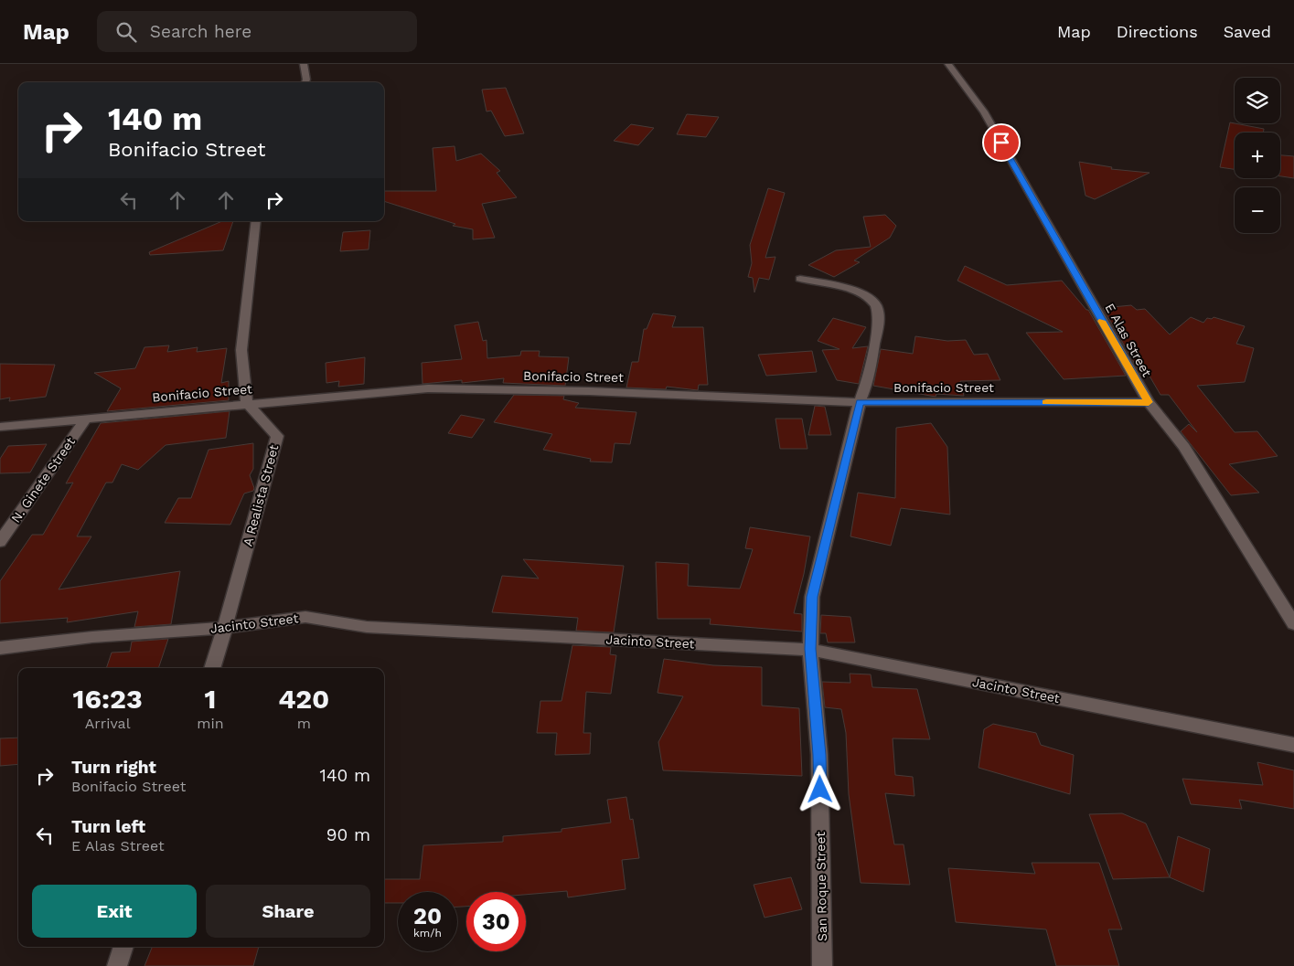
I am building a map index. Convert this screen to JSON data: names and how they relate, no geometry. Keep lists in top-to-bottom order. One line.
{"streets":{"street":["E Alas Street","Bonifacio Street","N. Ginete Street","A Realista Street","Jacinto Street","San Roque Street"]},"crossings":[["E Alas Street","Bonifacio Street"],["Bonifacio Street","N. Ginete Street"],["Bonifacio Street","A Realista Street"],["Bonifacio Street","San Roque Street"],["A Realista Street","Jacinto Street"],["Jacinto Street","San Roque Street"]],"page":{"header":"Map","search":"Search here","nav":["Map","Directions","Saved"],"map_buttons":["+","−"],"turn":["140 m","Bonifacio Street"],"eta":["16:23","Arrival","1","min","420","m"],"list":[{"name":"Turn right","note":"Bonifacio Street","value":"140 m"},{"name":"Turn left","note":"E Alas Street","value":"90 m"}],"buttons":["Exit","Share"],"speed":"20 km/h","limit":"30"}}
